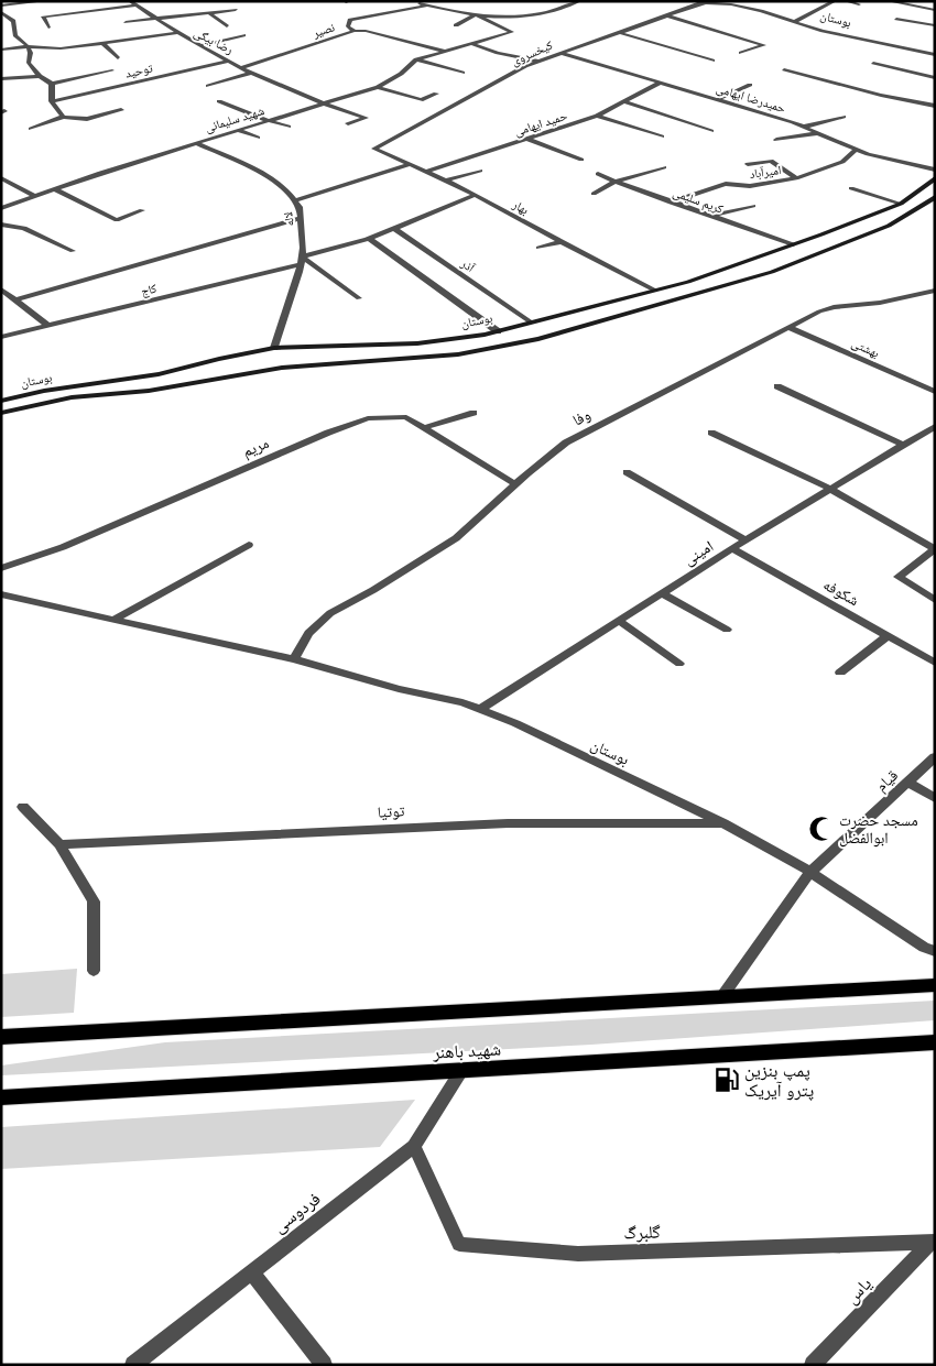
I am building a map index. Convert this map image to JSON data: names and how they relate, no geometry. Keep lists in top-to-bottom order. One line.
{"streets":{"main road":["شهید باهنر"],"street":["بوستان","نصیر","رضا بیگی","کیخسروی","توحید","حمیدرضا ایهامی","شهید سلیمانی","حمید ایهامی","امیرآباد","کریم سلیمی","بهار","لاله","آذر","کاج","بهشتی","وفا","مریم","امینی","شکوفه","قیام","توتیا","فردوسی","گلبرگ","یاس"]},"crossings":[["بوستان","کیخسروی"],["بوستان","کریم سلیمی"],["بوستان","بهار"],["بوستان","لاله"],["بوستان","آذر"],["بوستان","وفا"],["بوستان","امینی"],["بوستان","قیام"],["بوستان","توتیا"],["نصیر","رضا بیگی"],["رضا بیگی","توحید"],["کیخسروی","حمیدرضا ایهامی"],["کیخسروی","بهار"],["حمیدرضا ایهامی","حمید ایهامی"],["حمیدرضا ایهامی","امیرآباد"],["شهید سلیمانی","لاله"],["حمید ایهامی","بهار"],["امیرآباد","کریم سلیمی"],["بهار","کاج"],["لاله","کاج"],["آذر","کاج"],["بهشتی","وفا"],["وفا","مریم"],["امینی","شکوفه"],["شهید باهنر","فردوسی"],["فردوسی","گلبرگ"],["گلبرگ","یاس"]],"places":{"mosque":["مسجد حضرت ابوالفضل"],"fuel station":["پمپ بنزین پترو آیریک"]}}
